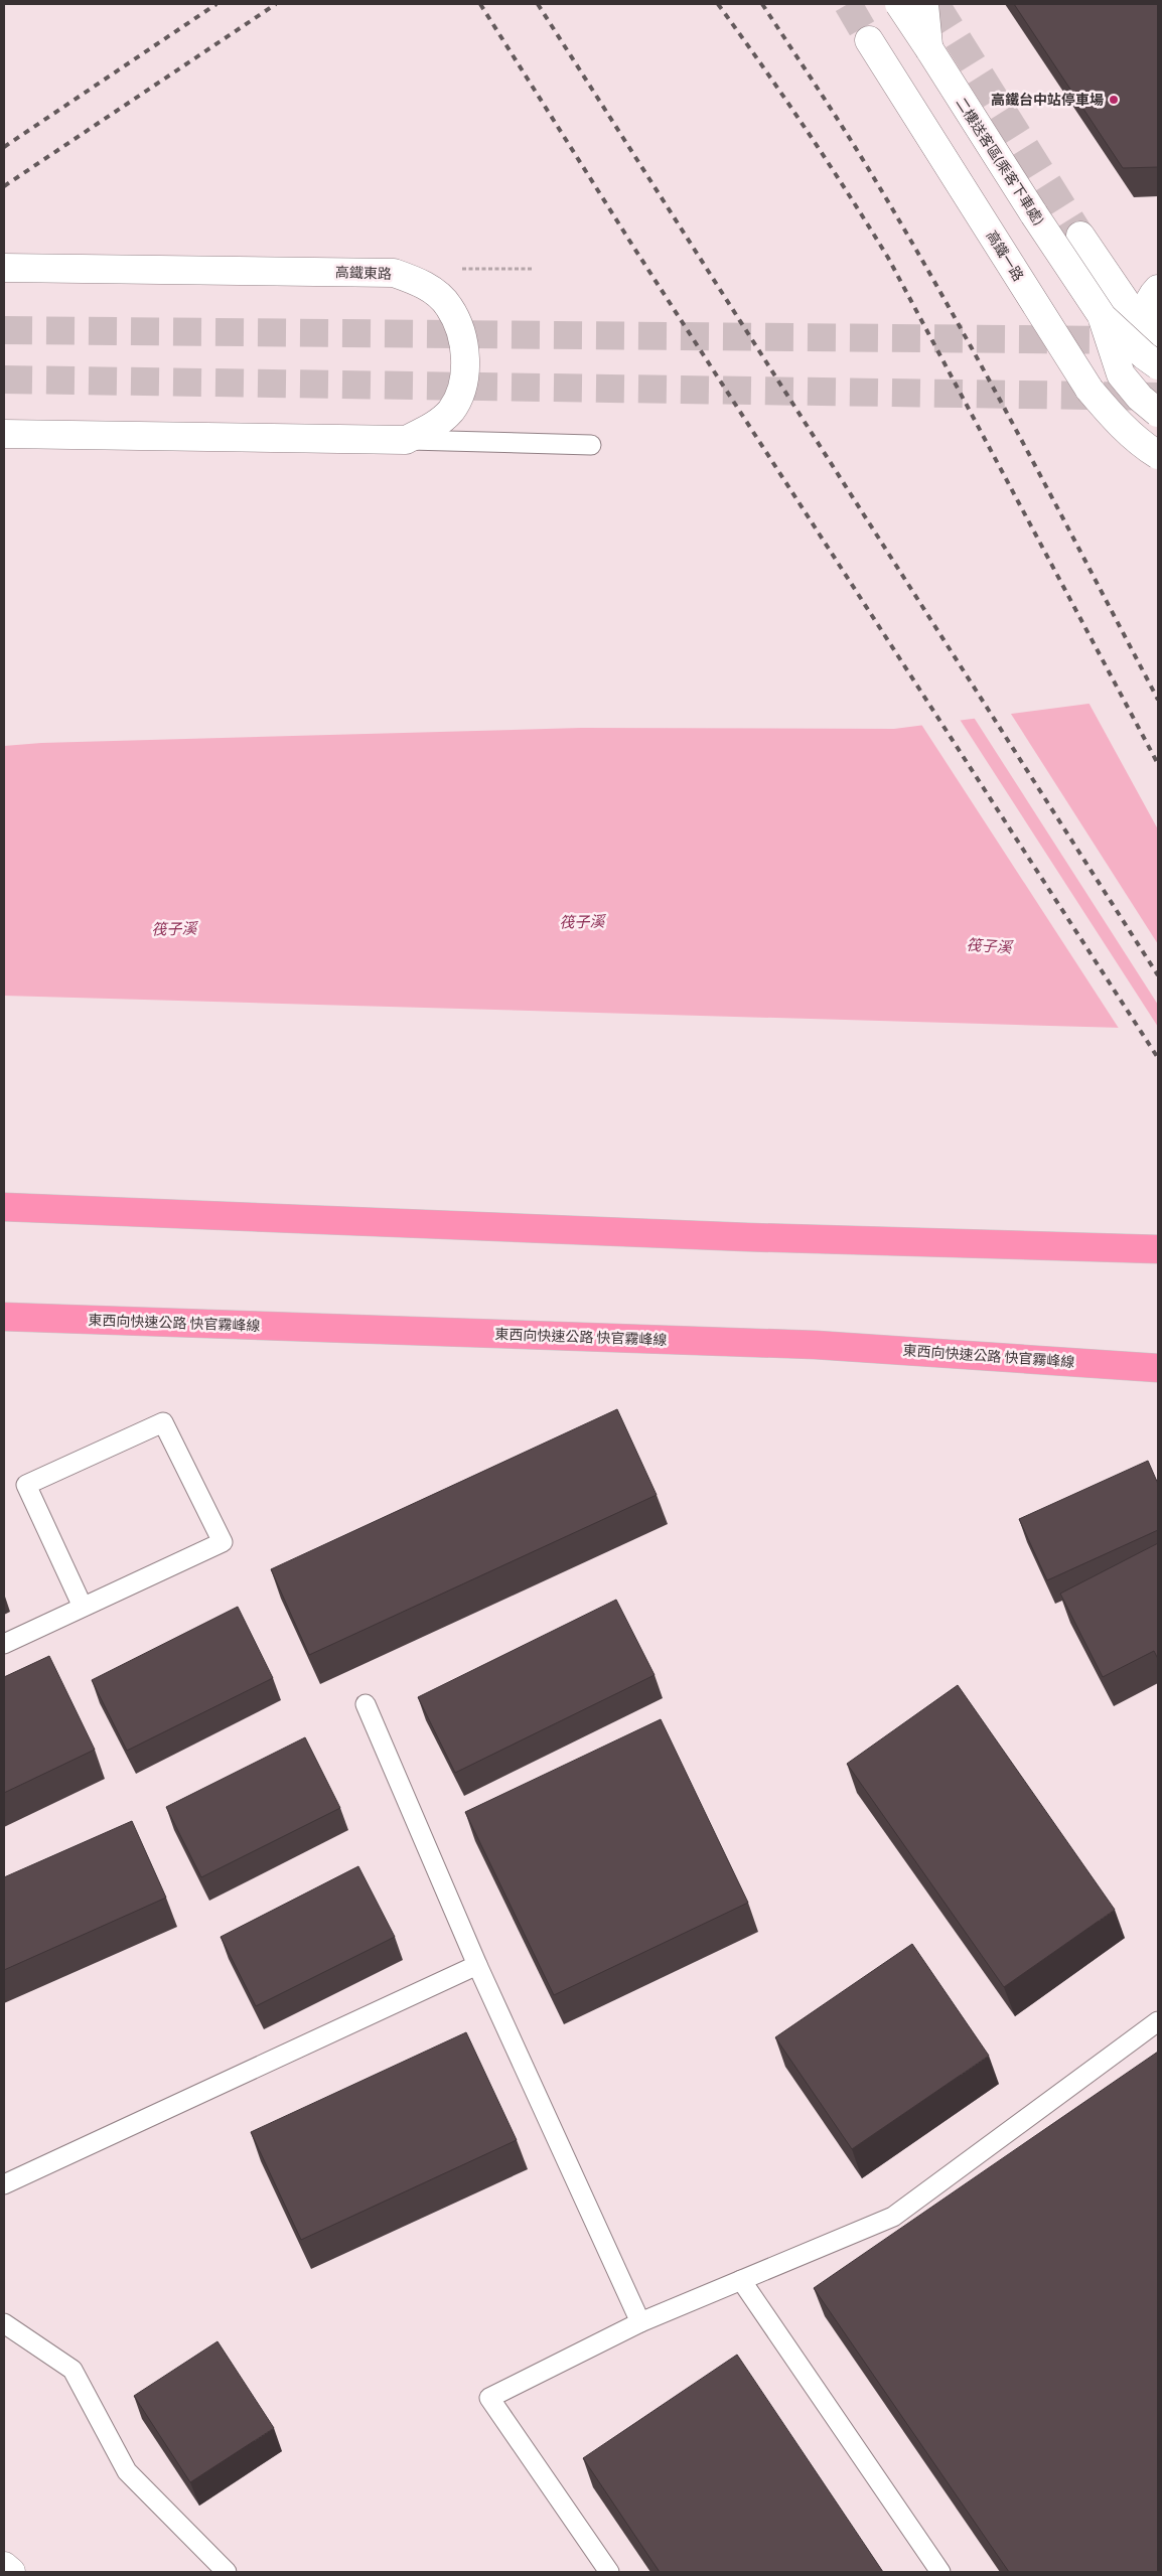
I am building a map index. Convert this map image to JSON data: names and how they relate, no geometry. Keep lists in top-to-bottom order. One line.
{"streets":{"highway":["東西向快速公路 快官霧峰線"],"street":["二樓送客區(乘客下車處)","高鐵一路","高鐵東路"]},"water":["筏子溪"],"places":["高鐵台中站停車場"]}
